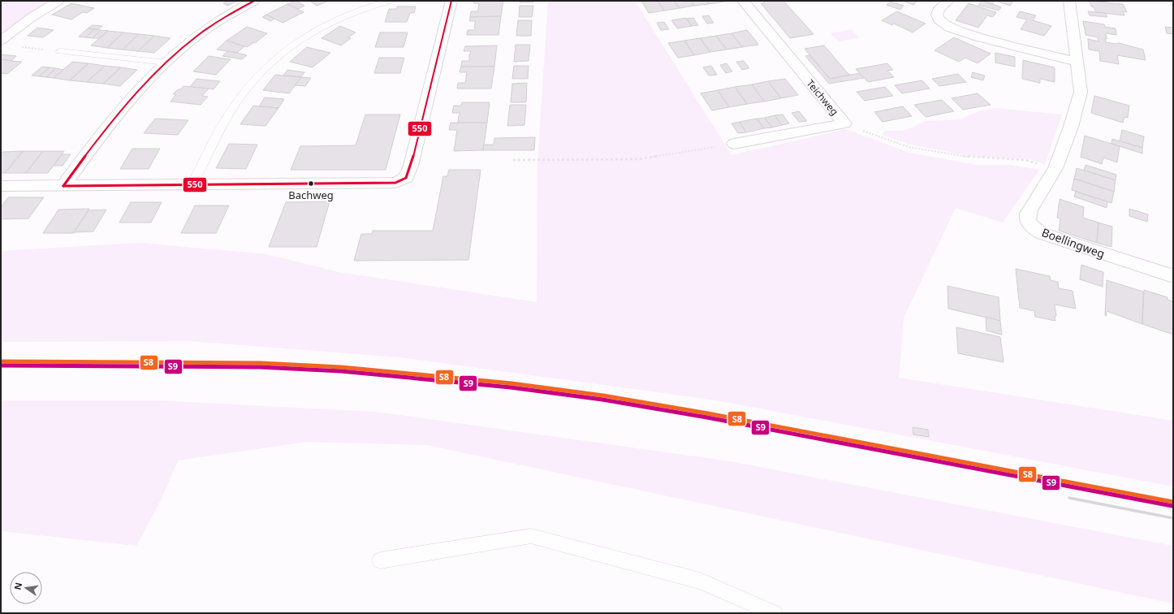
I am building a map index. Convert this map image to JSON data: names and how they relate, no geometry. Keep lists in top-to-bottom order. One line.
{"streets":{"street":["Teichweg","Boellingweg"]},"places":["Bachweg"],"lines":["transit line 550","transit line S8","transit line S9"],"north":"left"}
